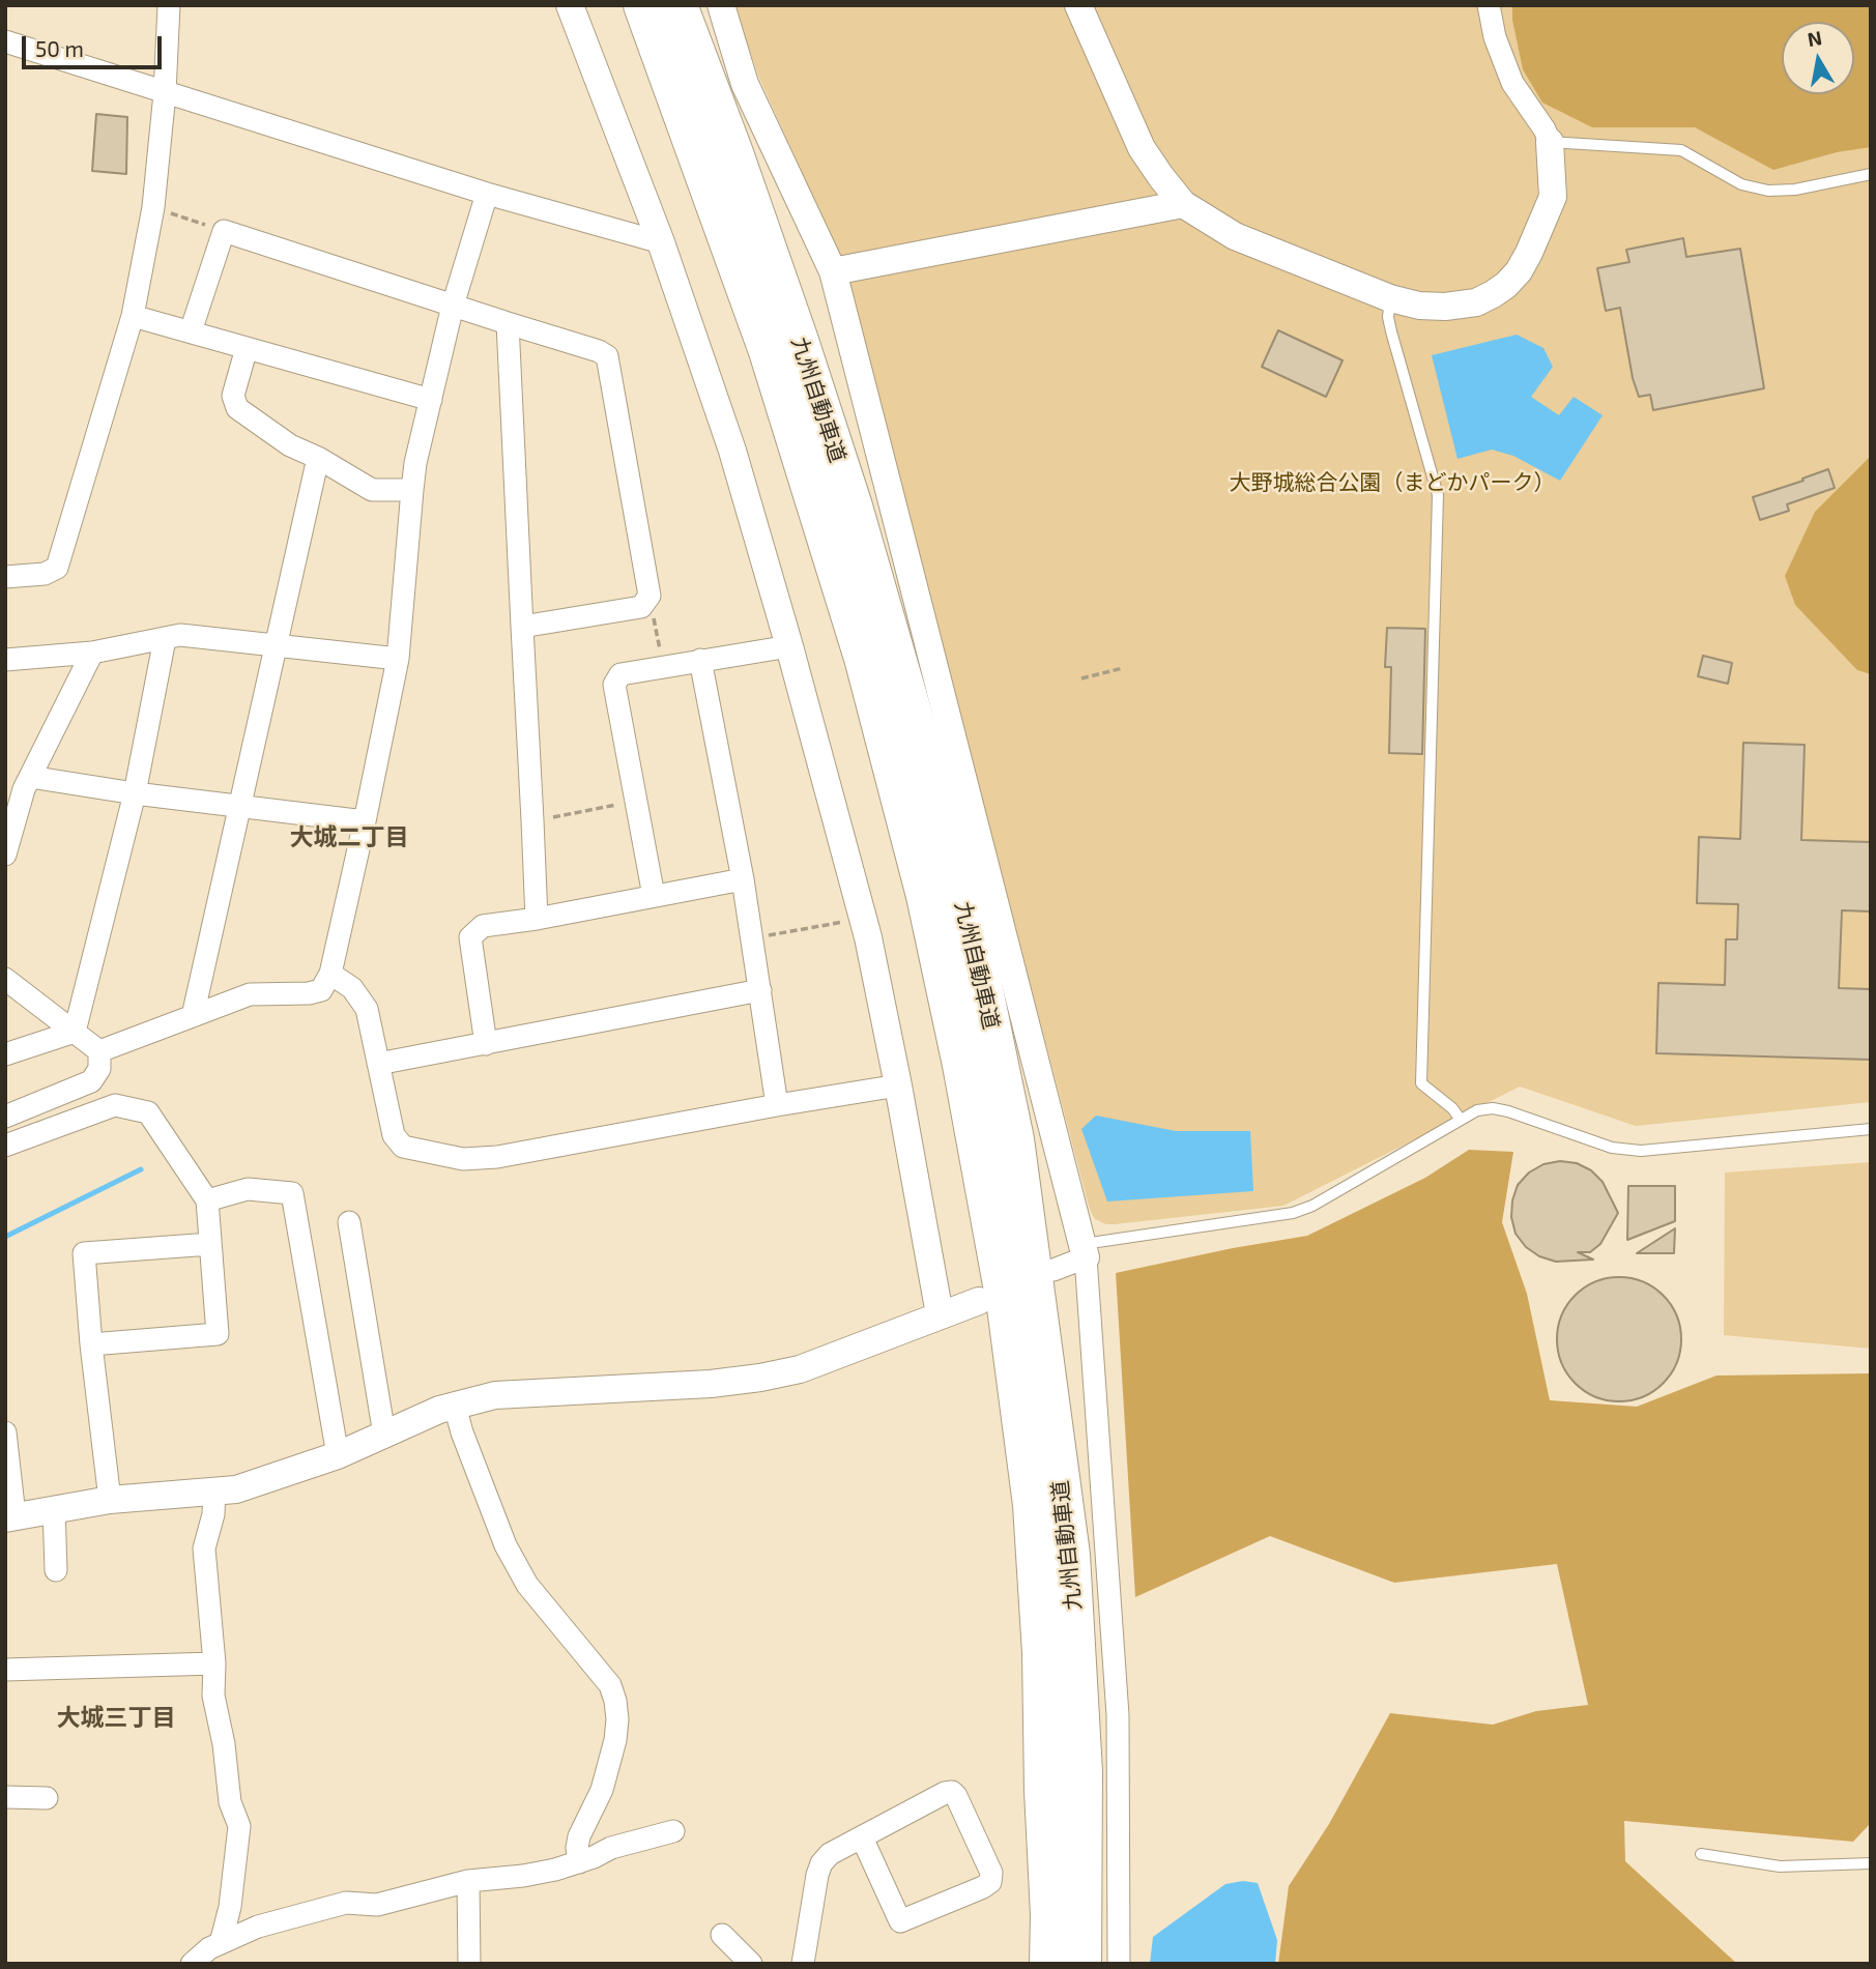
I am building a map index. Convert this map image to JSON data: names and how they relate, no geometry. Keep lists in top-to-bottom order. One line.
{"streets":{"highway":["九州自動車道"]},"districts":["大城二丁目","大城三丁目"],"parks":["大野城総合公園（まどかパーク）"],"scale_bar":"50 m","north":"top"}
